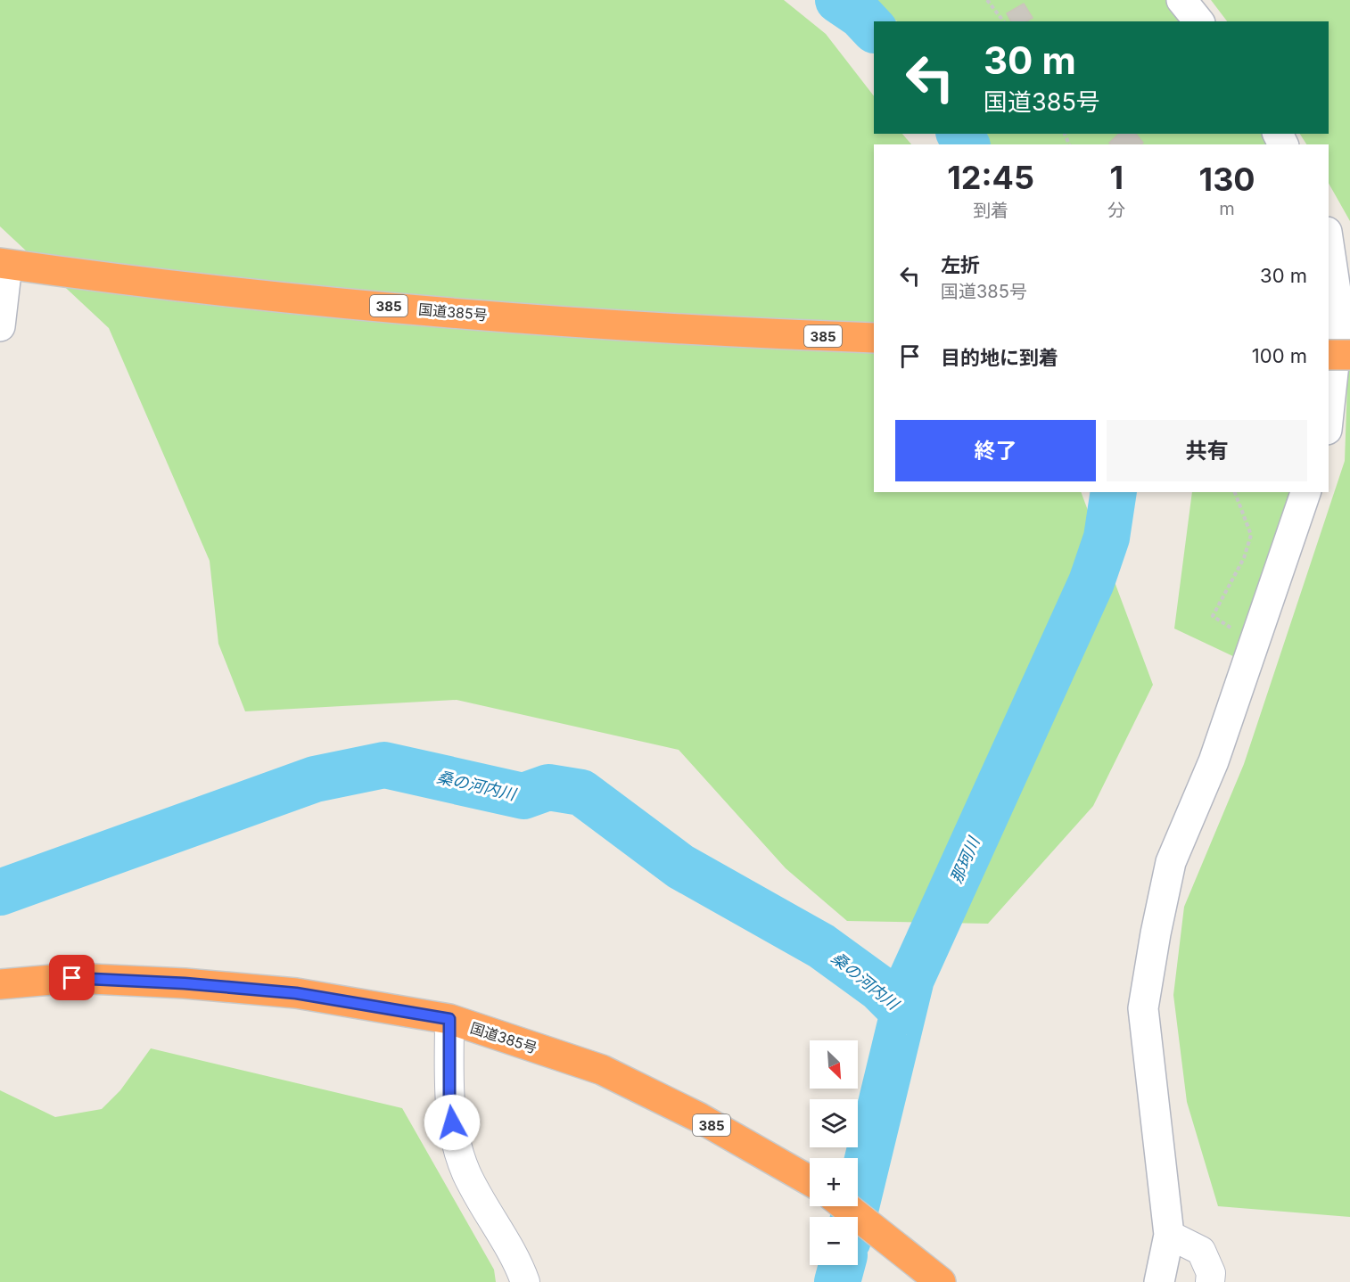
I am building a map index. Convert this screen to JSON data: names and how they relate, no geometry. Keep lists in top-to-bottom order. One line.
{"streets":{"highway":["385","国道385号"]},"water":["桑の河内川","那珂川"],"north":"bottom right","page":{"turn":["30 m","国道385号"],"eta":["12:45","到着","1","分","130","m"],"list":[{"name":"左折","note":"国道385号","value":"30 m"},{"name":"目的地に到着","value":"100 m"}],"buttons":["終了","共有"],"map_buttons":["+","−"]}}
